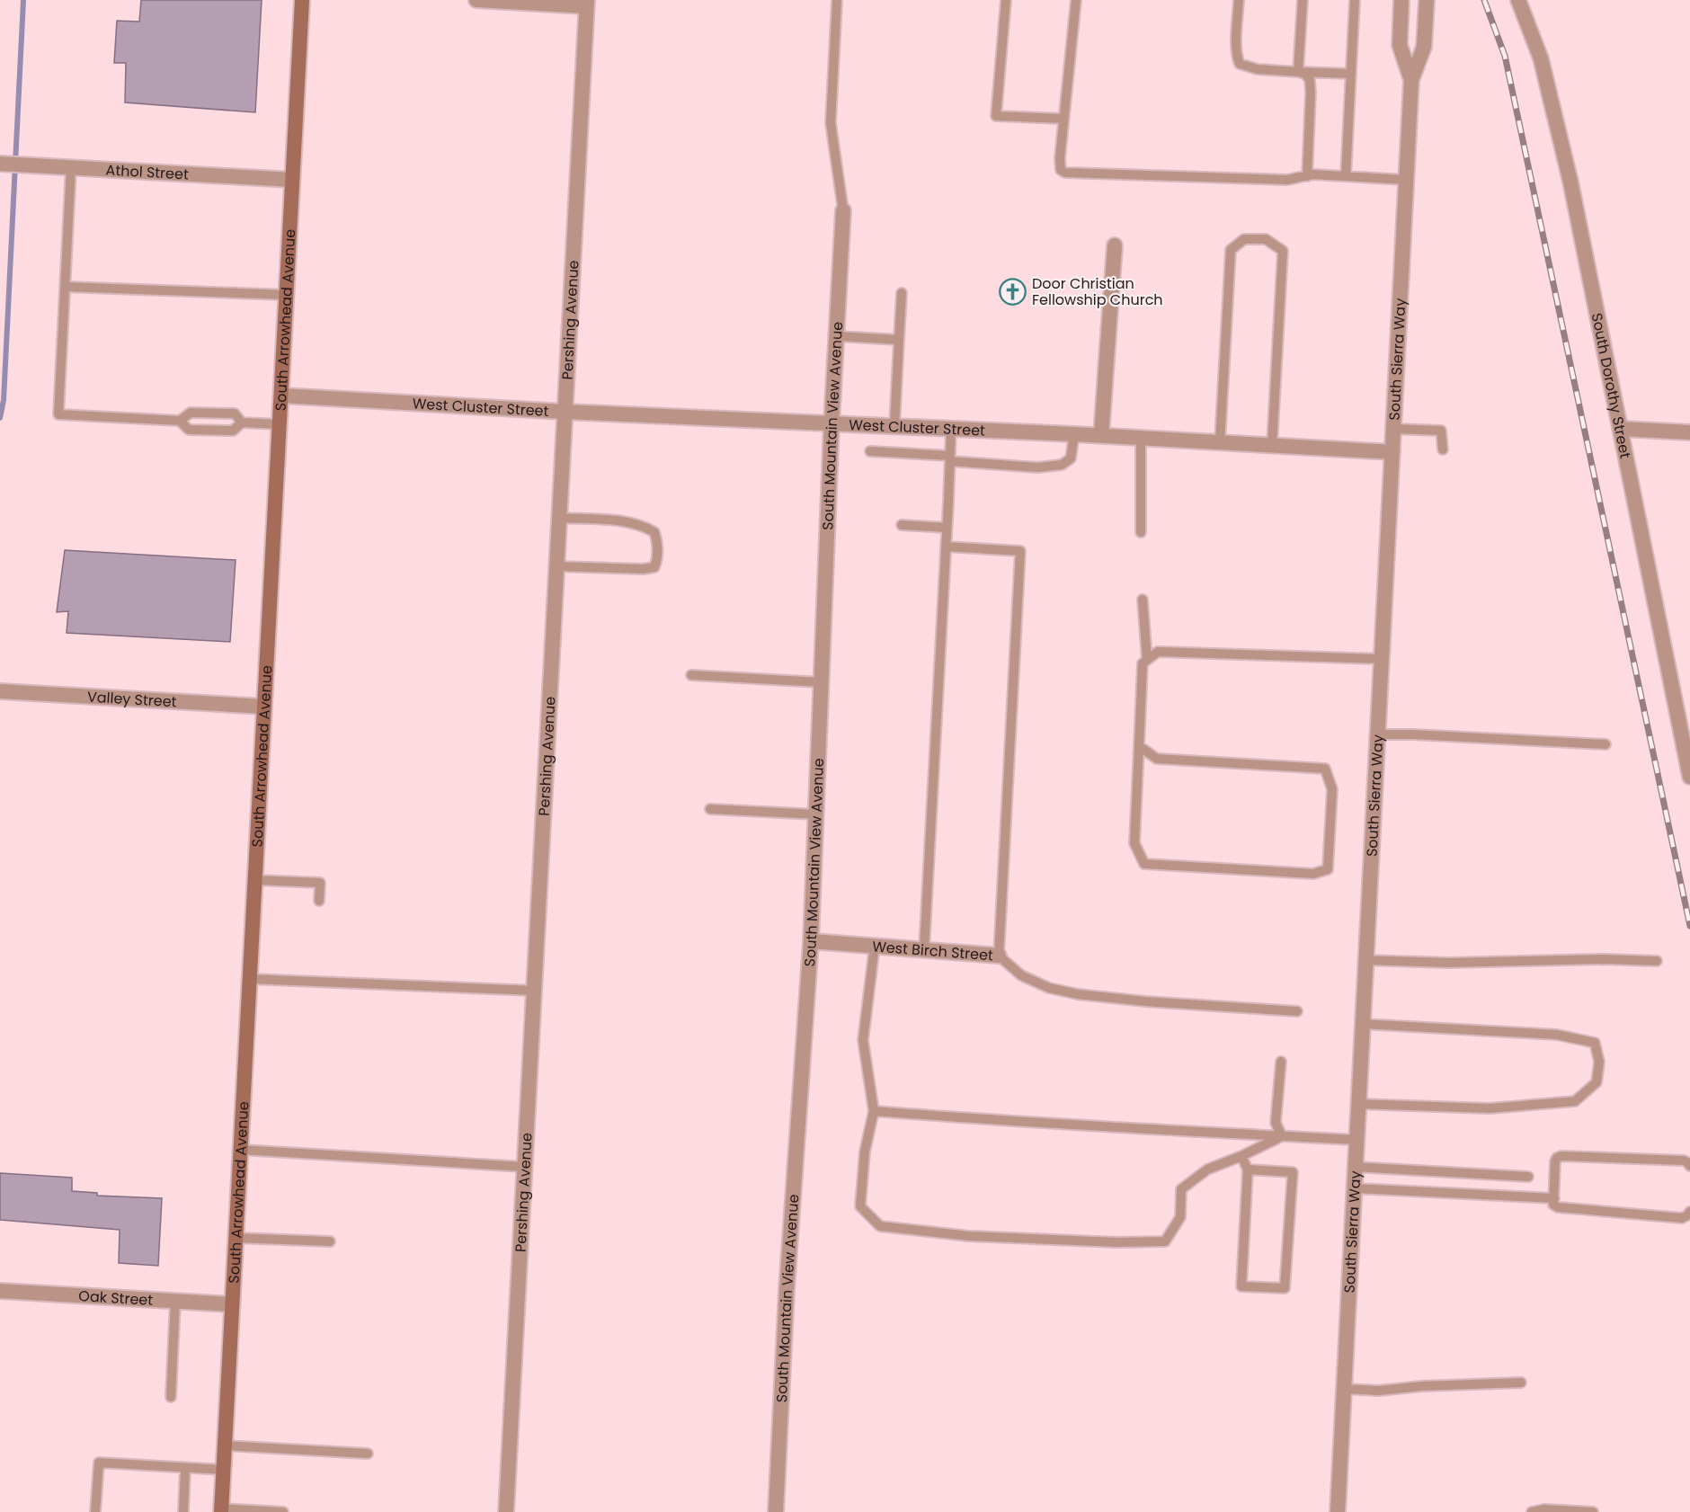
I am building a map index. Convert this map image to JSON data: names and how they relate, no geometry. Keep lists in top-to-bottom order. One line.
{"streets":{"main road":["South Arrowhead Avenue"],"street":["Athol Street","Pershing Avenue","South Sierra Way","South Dorothy Street","West Cluster Street","South Mountain View Avenue","Valley Street","West Birch Street","Oak Street"]},"crossings":[["Athol Street","South Arrowhead Avenue"],["South Arrowhead Avenue","West Cluster Street"],["South Arrowhead Avenue","Valley Street"],["South Arrowhead Avenue","Oak Street"],["Pershing Avenue","West Cluster Street"],["South Sierra Way","West Cluster Street"],["West Cluster Street","South Mountain View Avenue"],["South Mountain View Avenue","West Birch Street"]],"places":{"church":["Door Christian Fellowship Church"]}}
